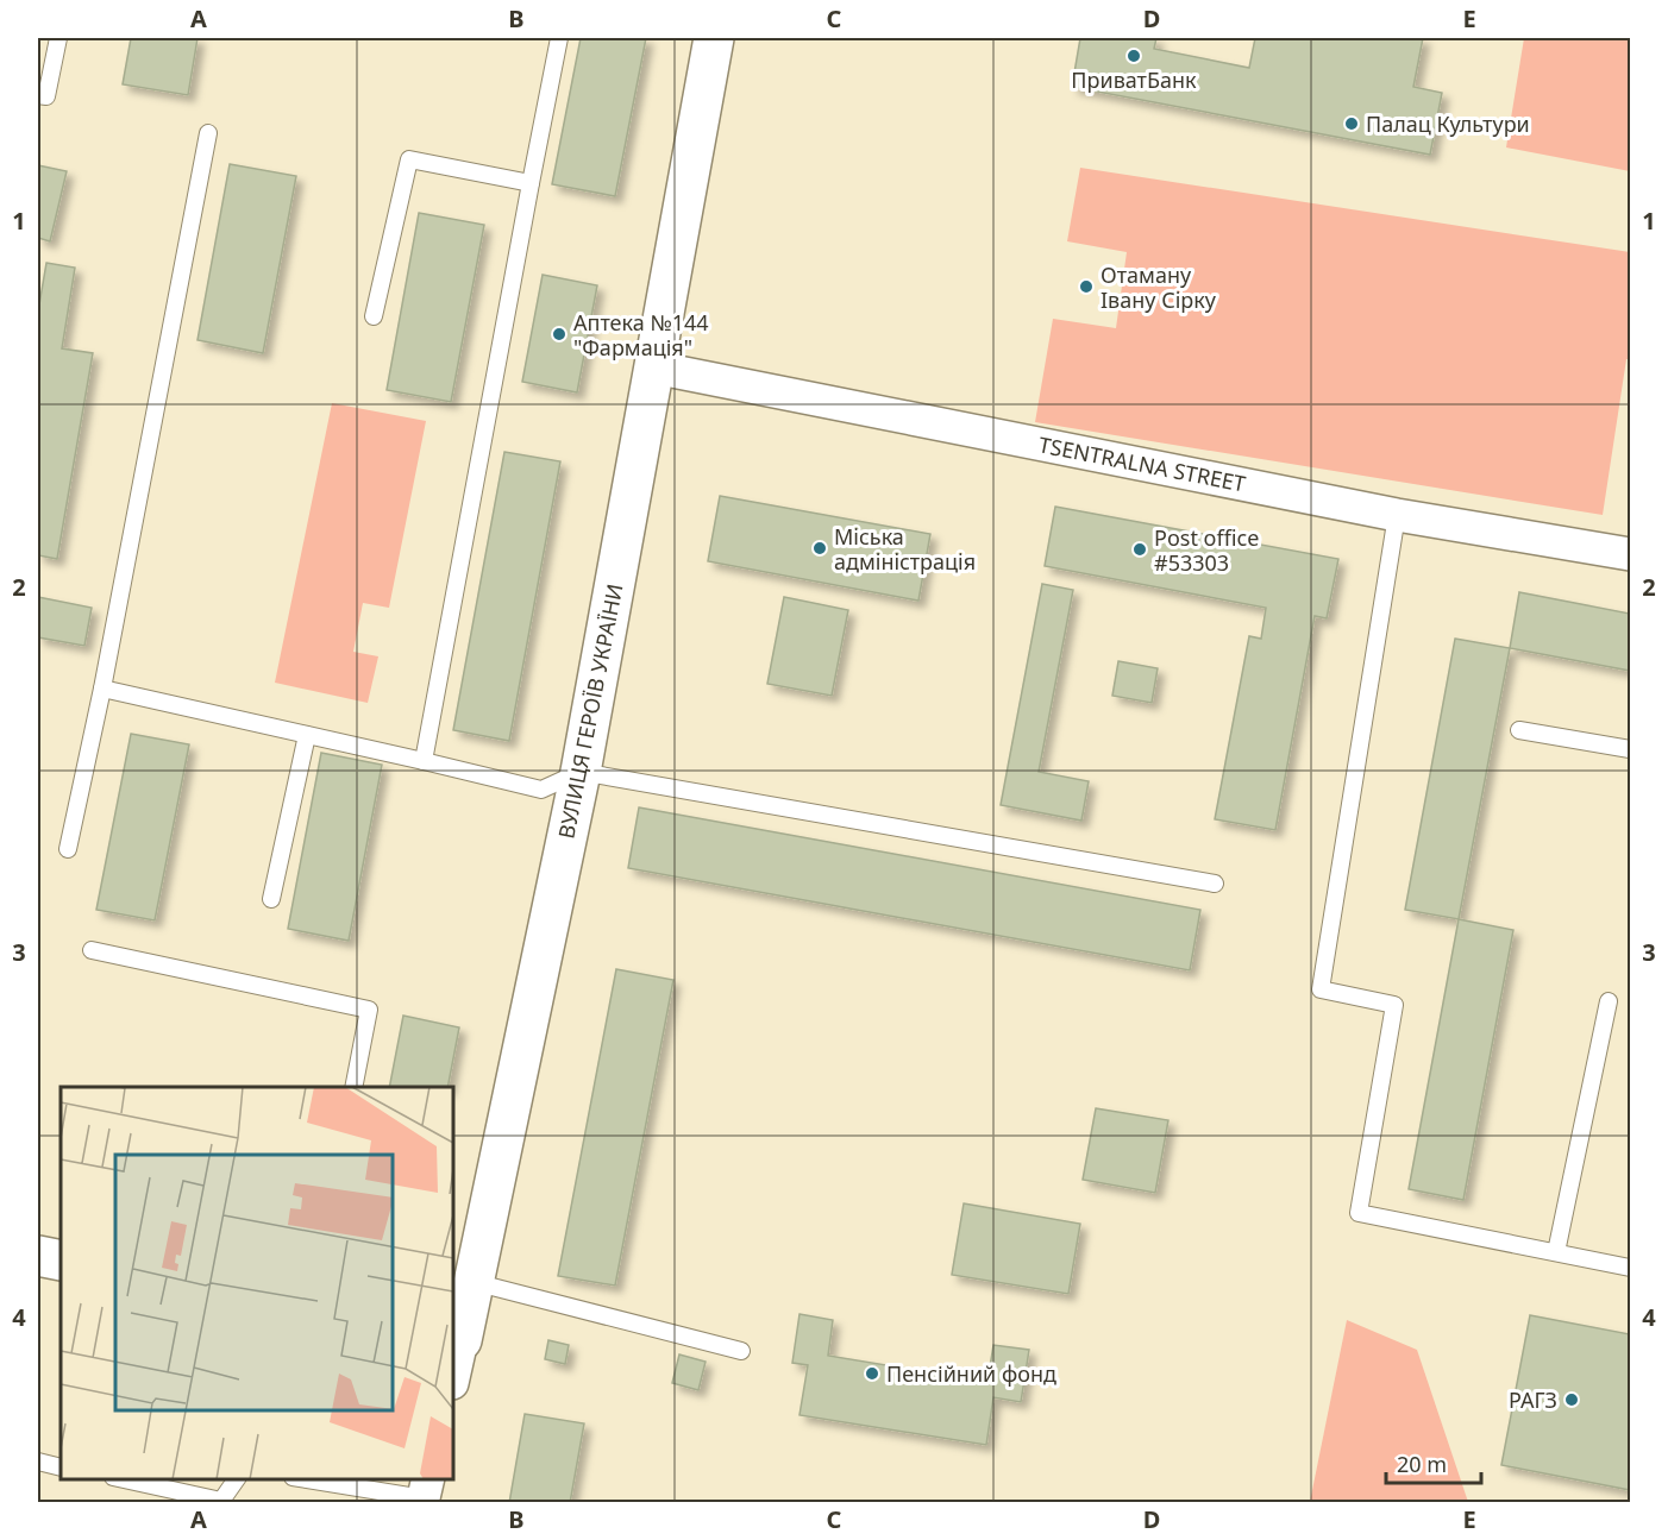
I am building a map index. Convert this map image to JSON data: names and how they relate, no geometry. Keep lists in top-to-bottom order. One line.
{"streets":{"street":["TSENTRALNA STREET","ВУЛИЦЯ ГЕРОЇВ УКРАЇНИ"]},"crossings":[["TSENTRALNA STREET","ВУЛИЦЯ ГЕРОЇВ УКРАЇНИ"]],"places":["ПриватБанк","Палац Культури","Отаману Iвану Сiрку","Аптека №144 \"Фармація\"","Мiська адмiнicтрацiя","Post office #53303","Пенсійний фонд","РАГЗ"],"scale_bar":"20 m","grid":{"columns":["A","B","C","D","E"],"rows":["1","2","3","4"]}}
